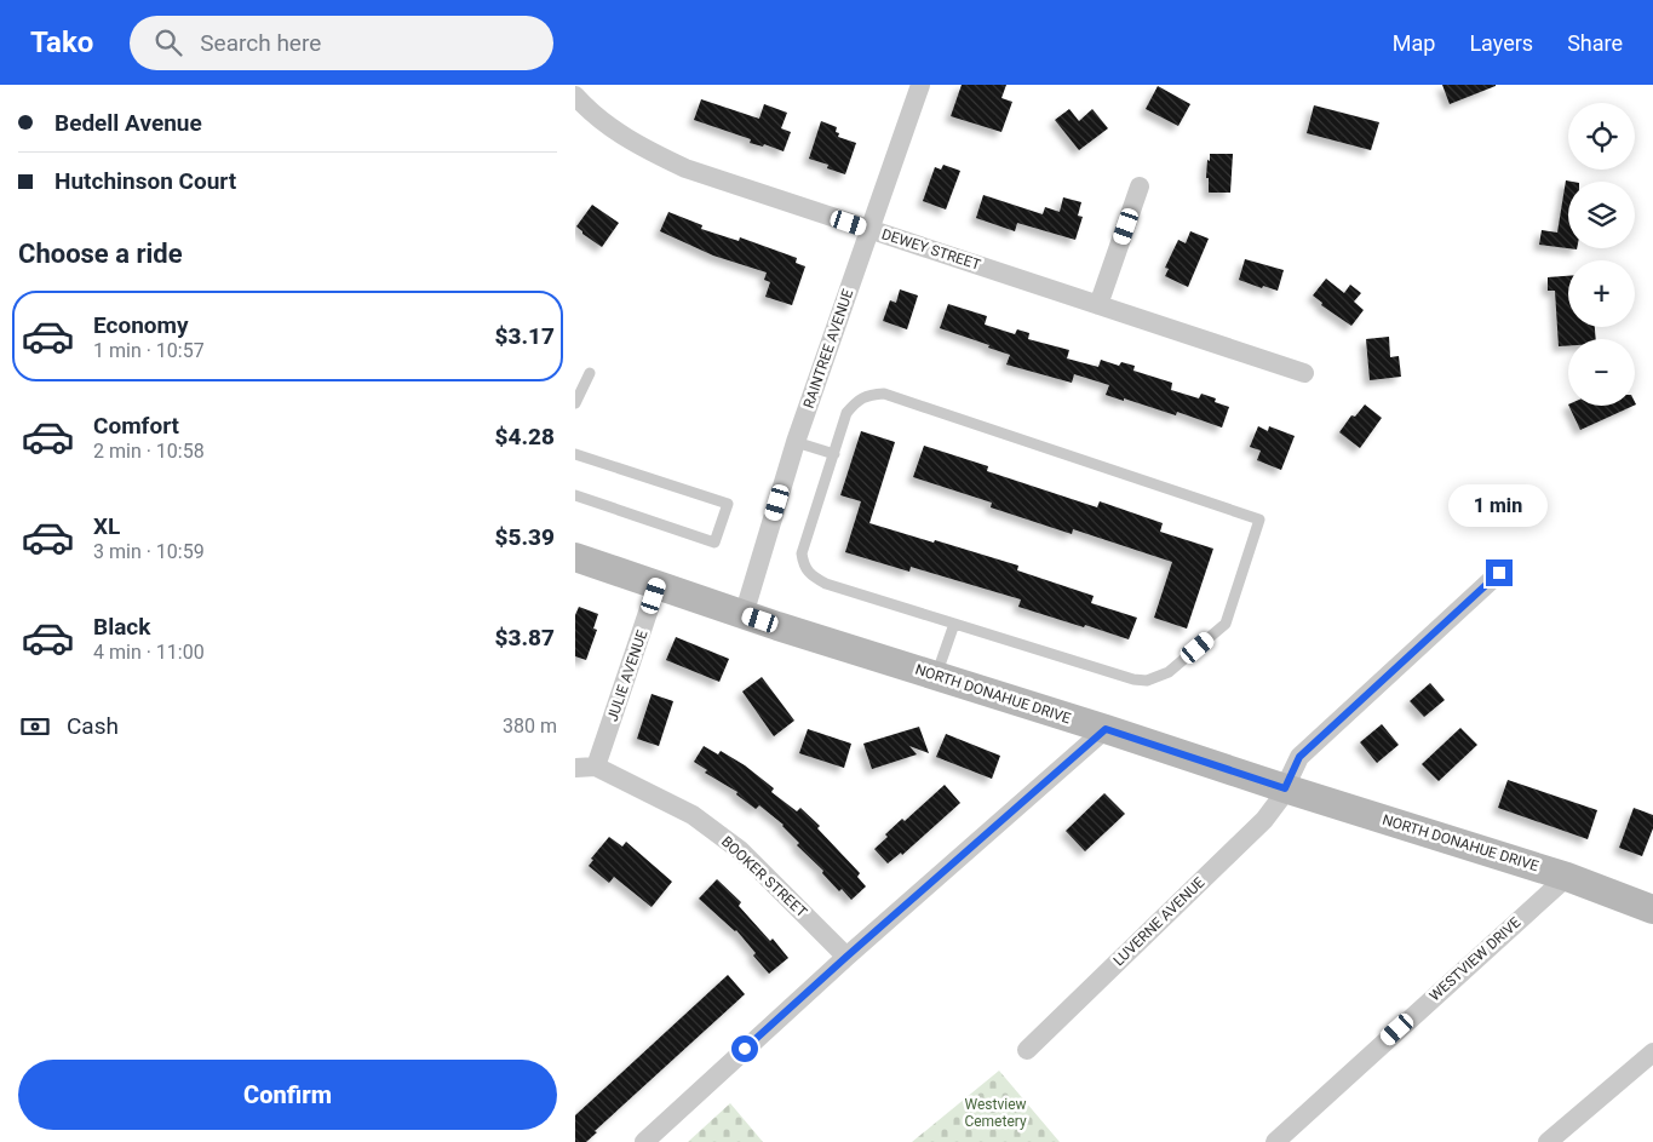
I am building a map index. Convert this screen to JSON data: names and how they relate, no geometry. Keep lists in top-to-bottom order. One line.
{"streets":{"street":["DEWEY STREET","RAINTREE AVENUE","JULIE AVENUE","NORTH DONAHUE DRIVE","BOOKER STREET","LUVERNE AVENUE","WESTVIEW DRIVE"]},"crossings":[["DEWEY STREET","RAINTREE AVENUE"],["RAINTREE AVENUE","NORTH DONAHUE DRIVE"],["JULIE AVENUE","NORTH DONAHUE DRIVE"],["JULIE AVENUE","BOOKER STREET"],["NORTH DONAHUE DRIVE","LUVERNE AVENUE"],["NORTH DONAHUE DRIVE","WESTVIEW DRIVE"]],"parks":["Westview Cemetery"],"page":{"header":"Tako","search":"Search here","nav":["Map","Layers","Share"],"banner":["Bedell Avenue","Hutchinson Court"],"map_buttons":["+","−"],"heading":"Choose a ride","list":[{"name":"Economy","note":"1 min · 10:57","value":"$3.17"},{"name":"Comfort","note":"2 min · 10:58","value":"$4.28"},{"name":"XL","note":"3 min · 10:59","value":"$5.39"},{"name":"Black","note":"4 min · 11:00","value":"$3.87"}],"bubble":"1 min","pay":["Cash","380 m"],"buttons":"Confirm"}}
